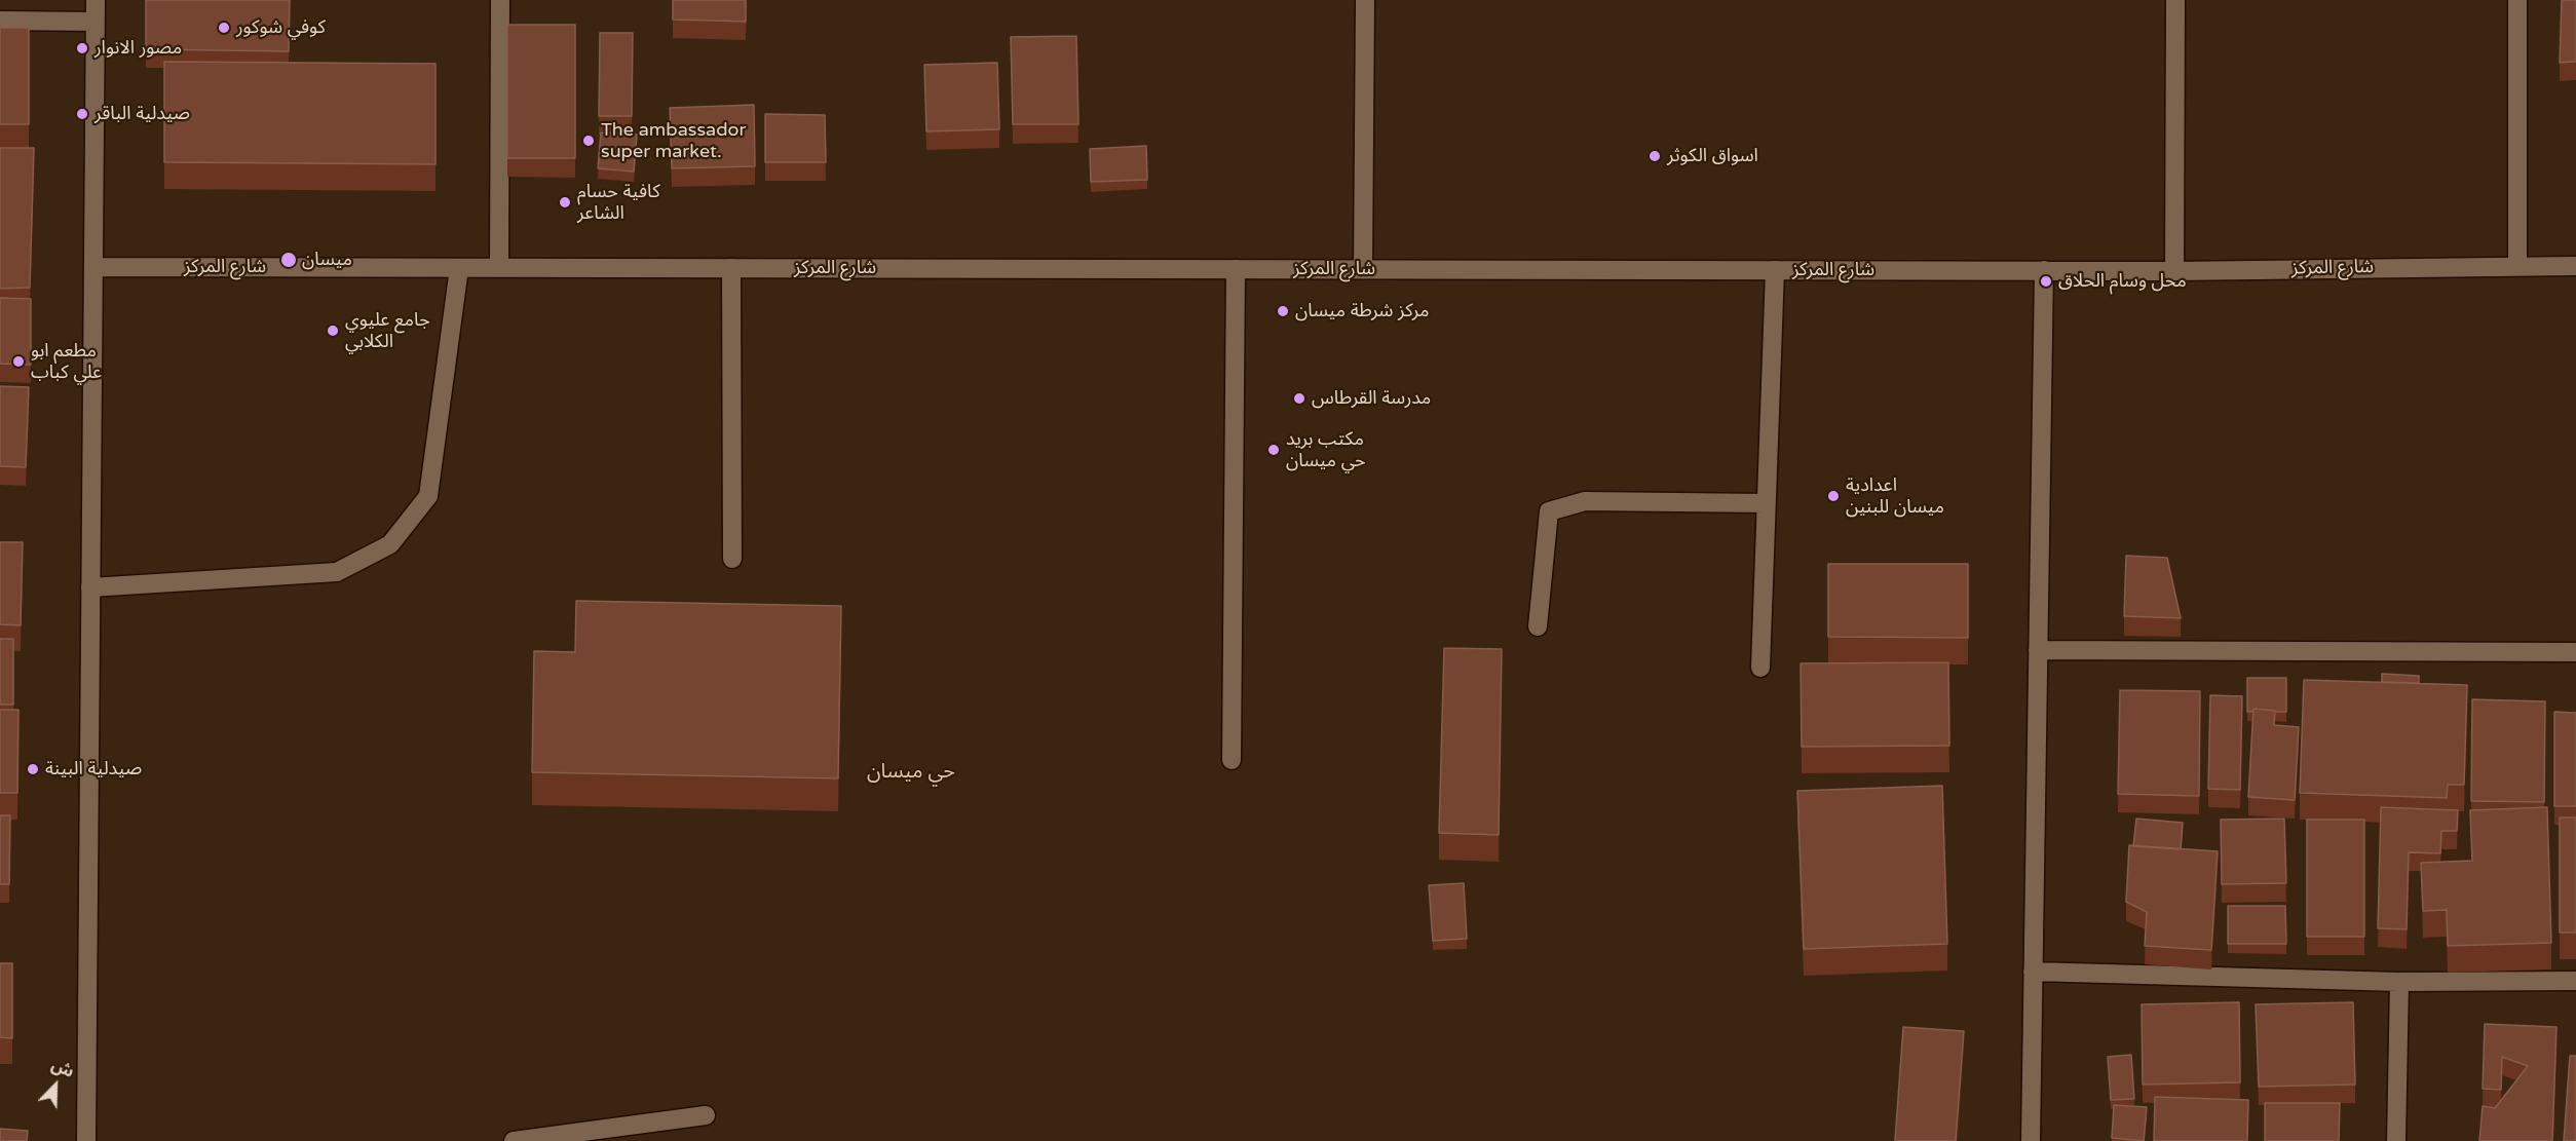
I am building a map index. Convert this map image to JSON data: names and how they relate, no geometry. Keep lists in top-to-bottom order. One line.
{"streets":{"street":["شارع المركز"]},"districts":["حي ميسان"],"places":["كوفي شوكور","مصور الانوار","صيدلية الباقر","The ambassador super market.","اسواق الكوثر","كافية حسام الشاعر","ميسان","محل وسام الحلاق","مركز شرطة ميسان","جامع عليوي الكلابي","مطعم ابو علي كباب","مدرسة القرطاس","مكتب بريد حي ميسان","اعدادية ميسان للبنين","صيدلية البينة"],"north":"top right"}
